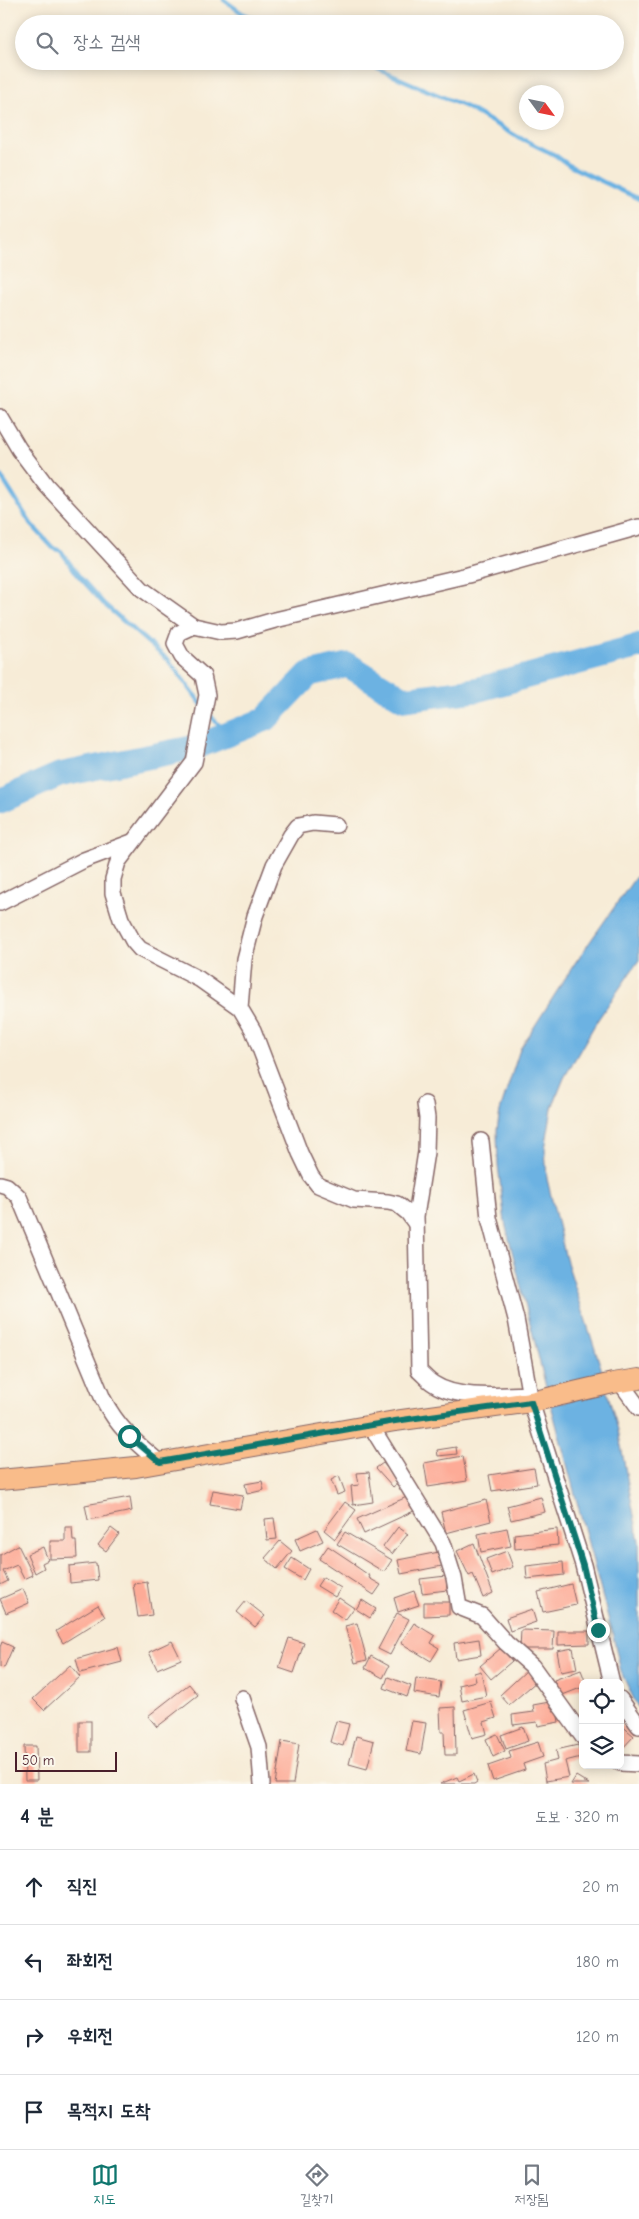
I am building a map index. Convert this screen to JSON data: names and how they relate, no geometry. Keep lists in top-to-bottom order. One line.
{"scale_bar":"50 m","north":"bottom right","page":{"search":"장소 검색","scale":"50 m","heading":["4 분","도보 · 320 m"],"list":[["직진","20 m"],["좌회전","180 m"],["우회전","120 m"],"목적지 도착"],"nav":["지도","길찾기","저장됨"]}}
